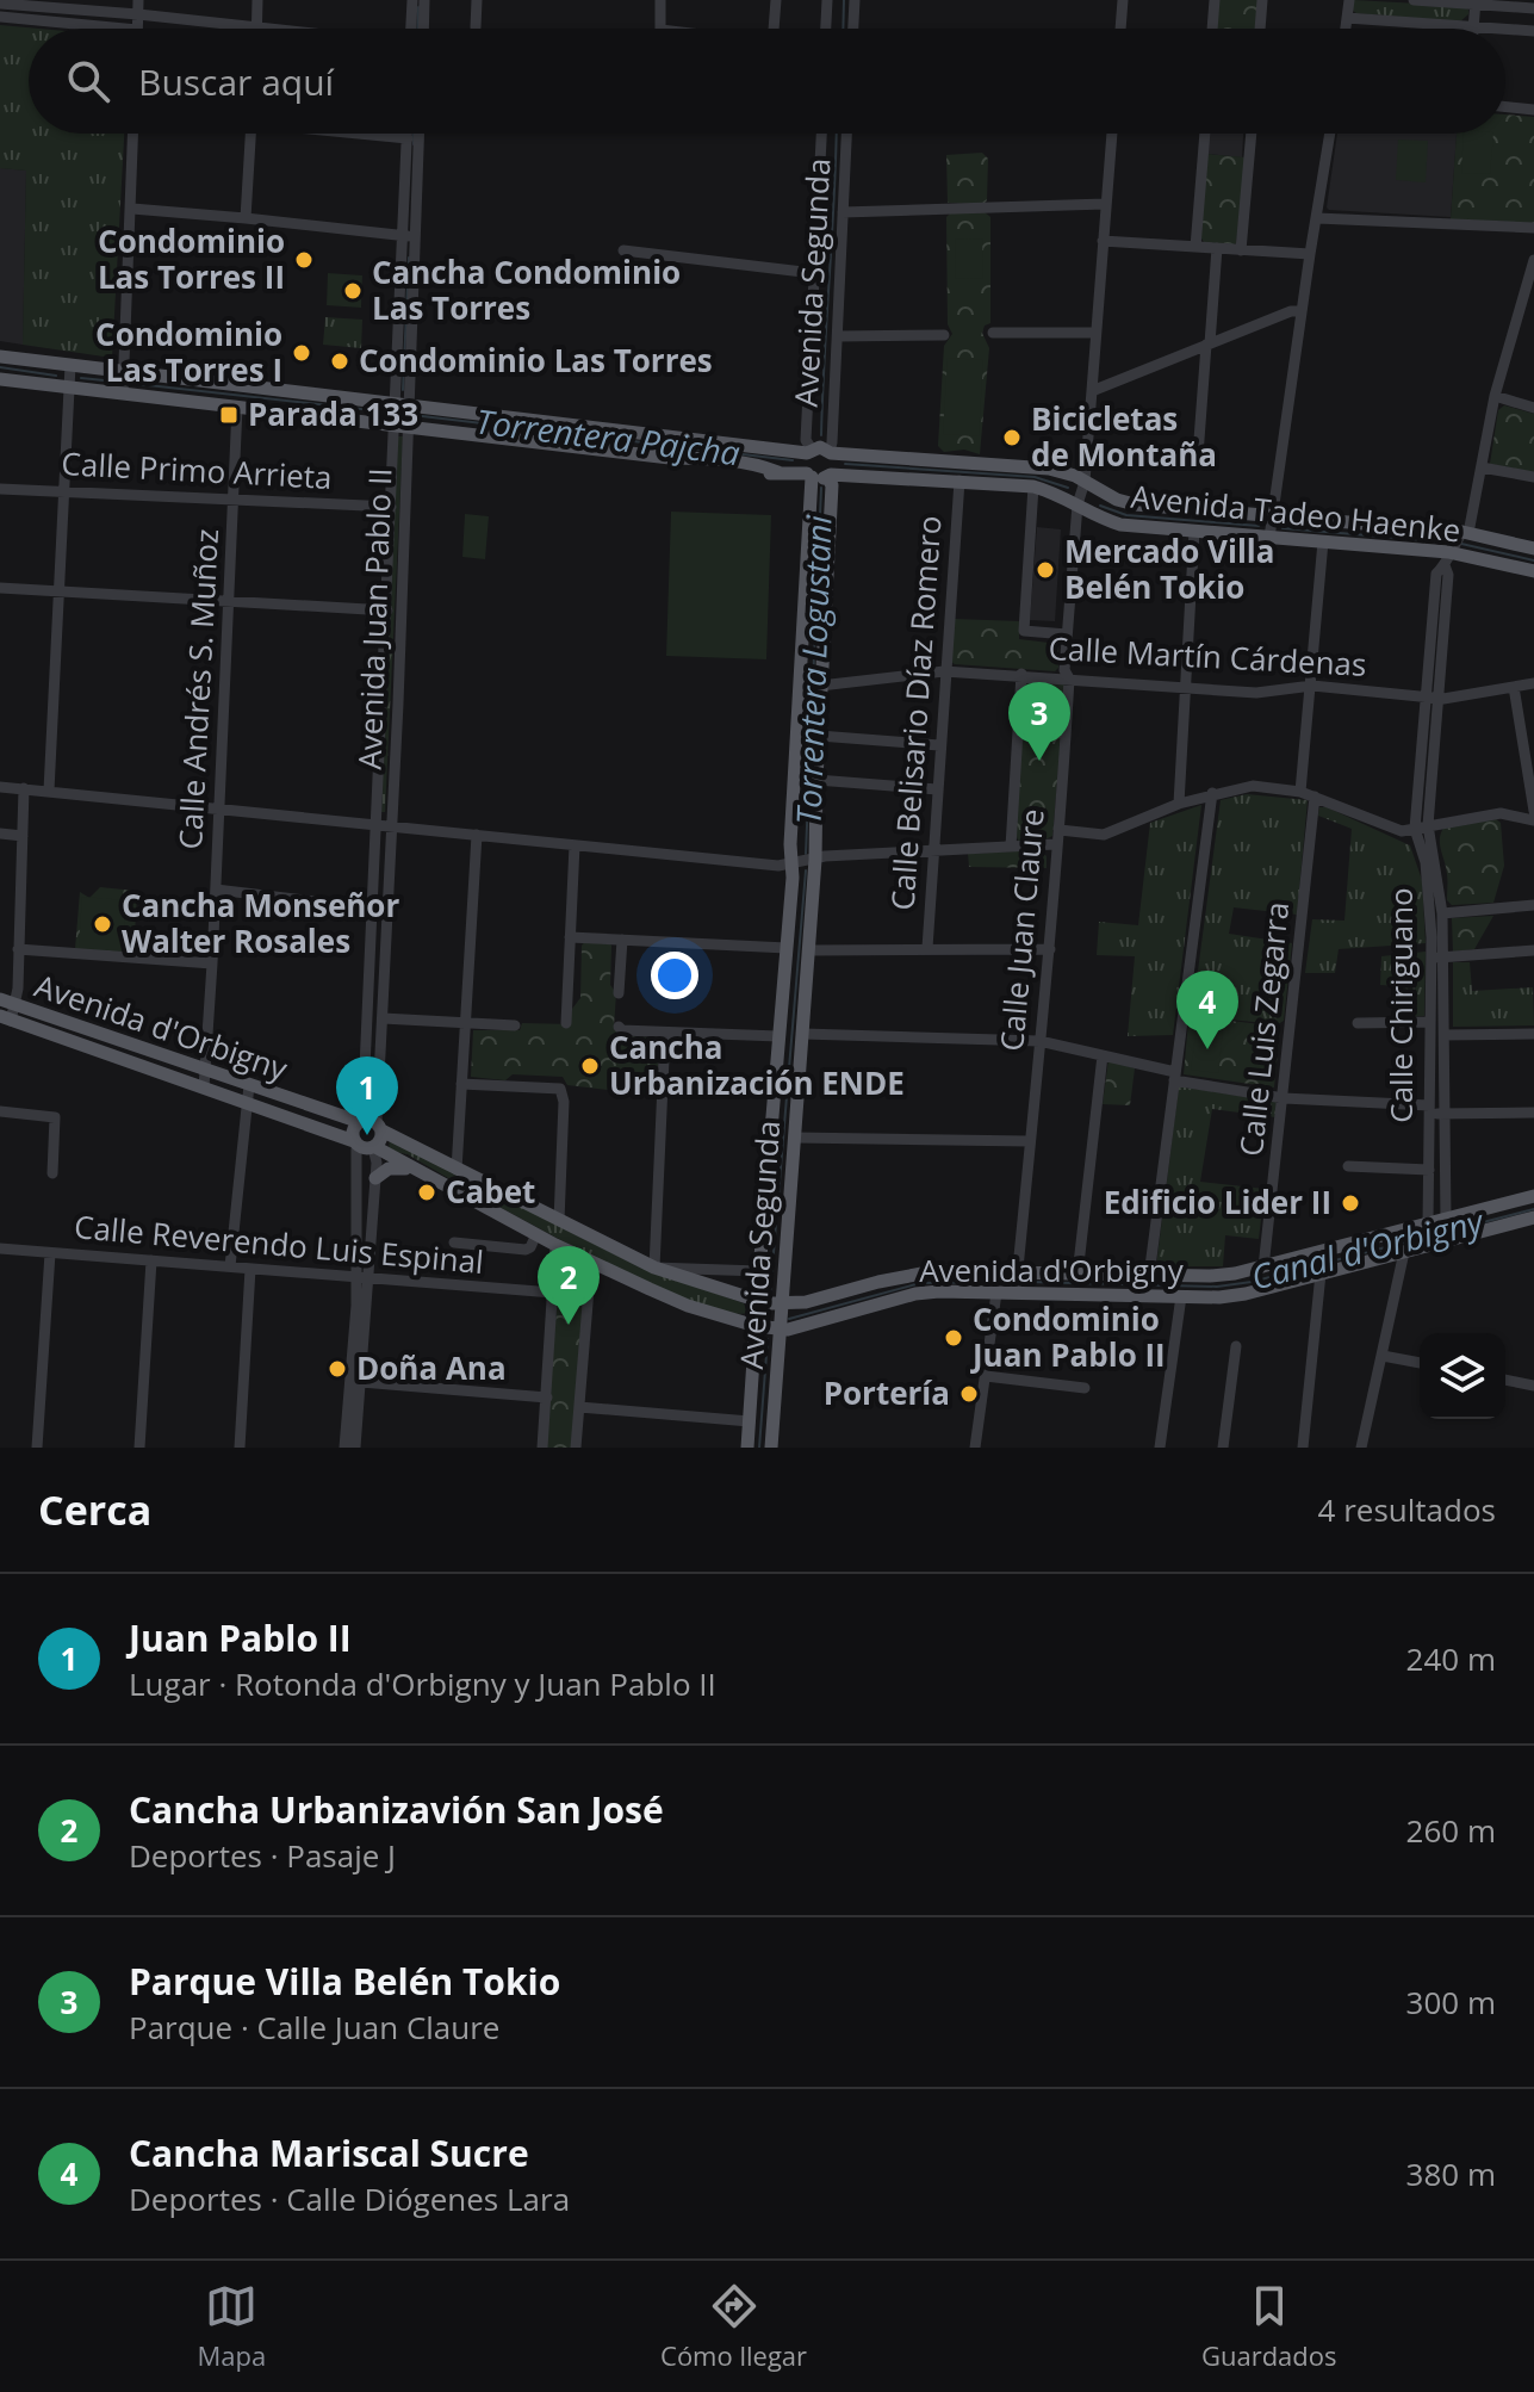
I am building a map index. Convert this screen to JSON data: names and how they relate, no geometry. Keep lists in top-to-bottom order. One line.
{"streets":{"main road":["Avenida Segunda","Avenida Tadeo Haenke","Avenida d'Orbigny"],"street":["Calle Primo Arrieta","Avenida Juan Pablo II","Calle Martín Cárdenas","Calle Andrés S. Muñoz","Calle Belisario Díaz Romero","Calle Juan Claure","Calle Chiriguano","Calle Luis Zegarra","Calle Reverendo Luis Espinal"]},"crossings":[["Avenida Segunda","Avenida Tadeo Haenke"],["Avenida Segunda","Calle Martín Cárdenas"],["Avenida Segunda","Avenida d'Orbigny"],["Calle Primo Arrieta","Avenida Juan Pablo II"],["Calle Primo Arrieta","Calle Andrés S. Muñoz"],["Avenida Tadeo Haenke","Calle Belisario Díaz Romero"],["Avenida Tadeo Haenke","Calle Juan Claure"],["Avenida Tadeo Haenke","Calle Chiriguano"],["Avenida Juan Pablo II","Avenida d'Orbigny"],["Calle Martín Cárdenas","Calle Belisario Díaz Romero"],["Calle Martín Cárdenas","Calle Juan Claure"],["Calle Martín Cárdenas","Calle Chiriguano"],["Calle Andrés S. Muñoz","Avenida d'Orbigny"],["Calle Juan Claure","Avenida d'Orbigny"],["Calle Chiriguano","Avenida d'Orbigny"],["Avenida d'Orbigny","Calle Luis Zegarra"]],"water":["Torrentera Pajcha","Torrentera Logustani","Canal d'Orbigny"],"places":{"other":["Condominio Las Torres II","Cancha Condominio Las Torres","Condominio Las Torres I","Condominio Las Torres","Bicicletas de Montaña","Mercado Villa Belén Tokio","Cancha Monseñor Walter Rosales","Cancha Urbanización ENDE","Cabet","Edificio Lider II","Condominio Juan Pablo II","Doña Ana","Portería"],"transit":["Parada 133"]},"page":{"search":"Buscar aquí","pins":["3","4","1","2"],"heading":["Cerca","4 resultados"],"list":[{"mark":"1","name":"Juan Pablo II","note":"Lugar · Rotonda d'Orbigny y Juan Pablo II","value":"240 m"},{"mark":"2","name":"Cancha Urbanizavión San José","note":"Deportes · Pasaje J","value":"260 m"},{"mark":"3","name":"Parque Villa Belén Tokio","note":"Parque · Calle Juan Claure","value":"300 m"},{"mark":"4","name":"Cancha Mariscal Sucre","note":"Deportes · Calle Diógenes Lara","value":"380 m"}],"nav":["Mapa","Cómo llegar","Guardados"]}}
